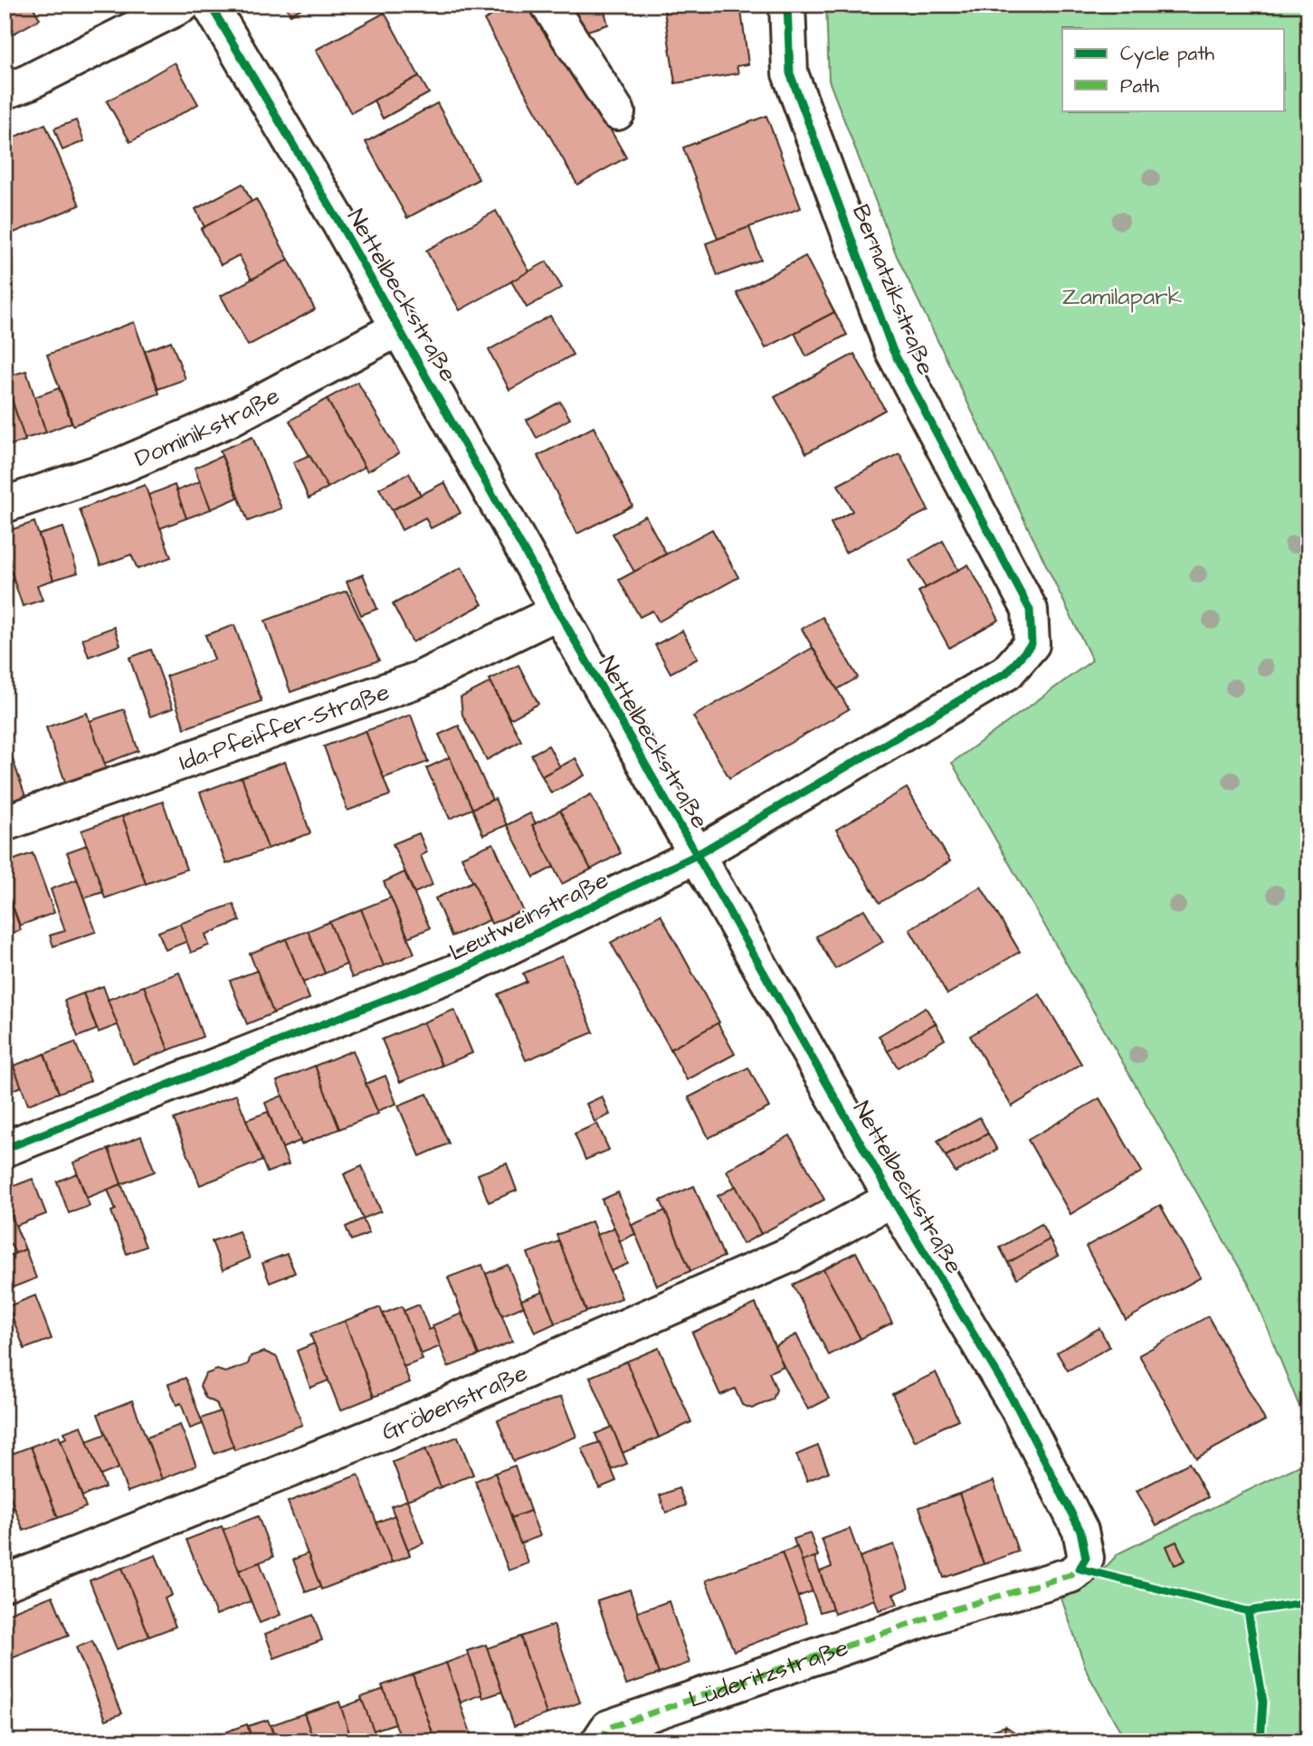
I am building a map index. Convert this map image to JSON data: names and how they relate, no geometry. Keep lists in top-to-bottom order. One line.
{"streets":{"street":["Bernatzikstraße","Nettelbeckstraße","Dominikstraße","Ida-Pfeiffer-Straße","Leutweinstraße","Gröbenstraße","Lüderitzstraße"]},"crossings":[["Bernatzikstraße","Leutweinstraße"],["Nettelbeckstraße","Dominikstraße"],["Nettelbeckstraße","Ida-Pfeiffer-Straße"],["Nettelbeckstraße","Leutweinstraße"],["Nettelbeckstraße","Gröbenstraße"],["Nettelbeckstraße","Lüderitzstraße"]],"parks":["Zamilapark"],"legend":["Cycle path","Path"]}
